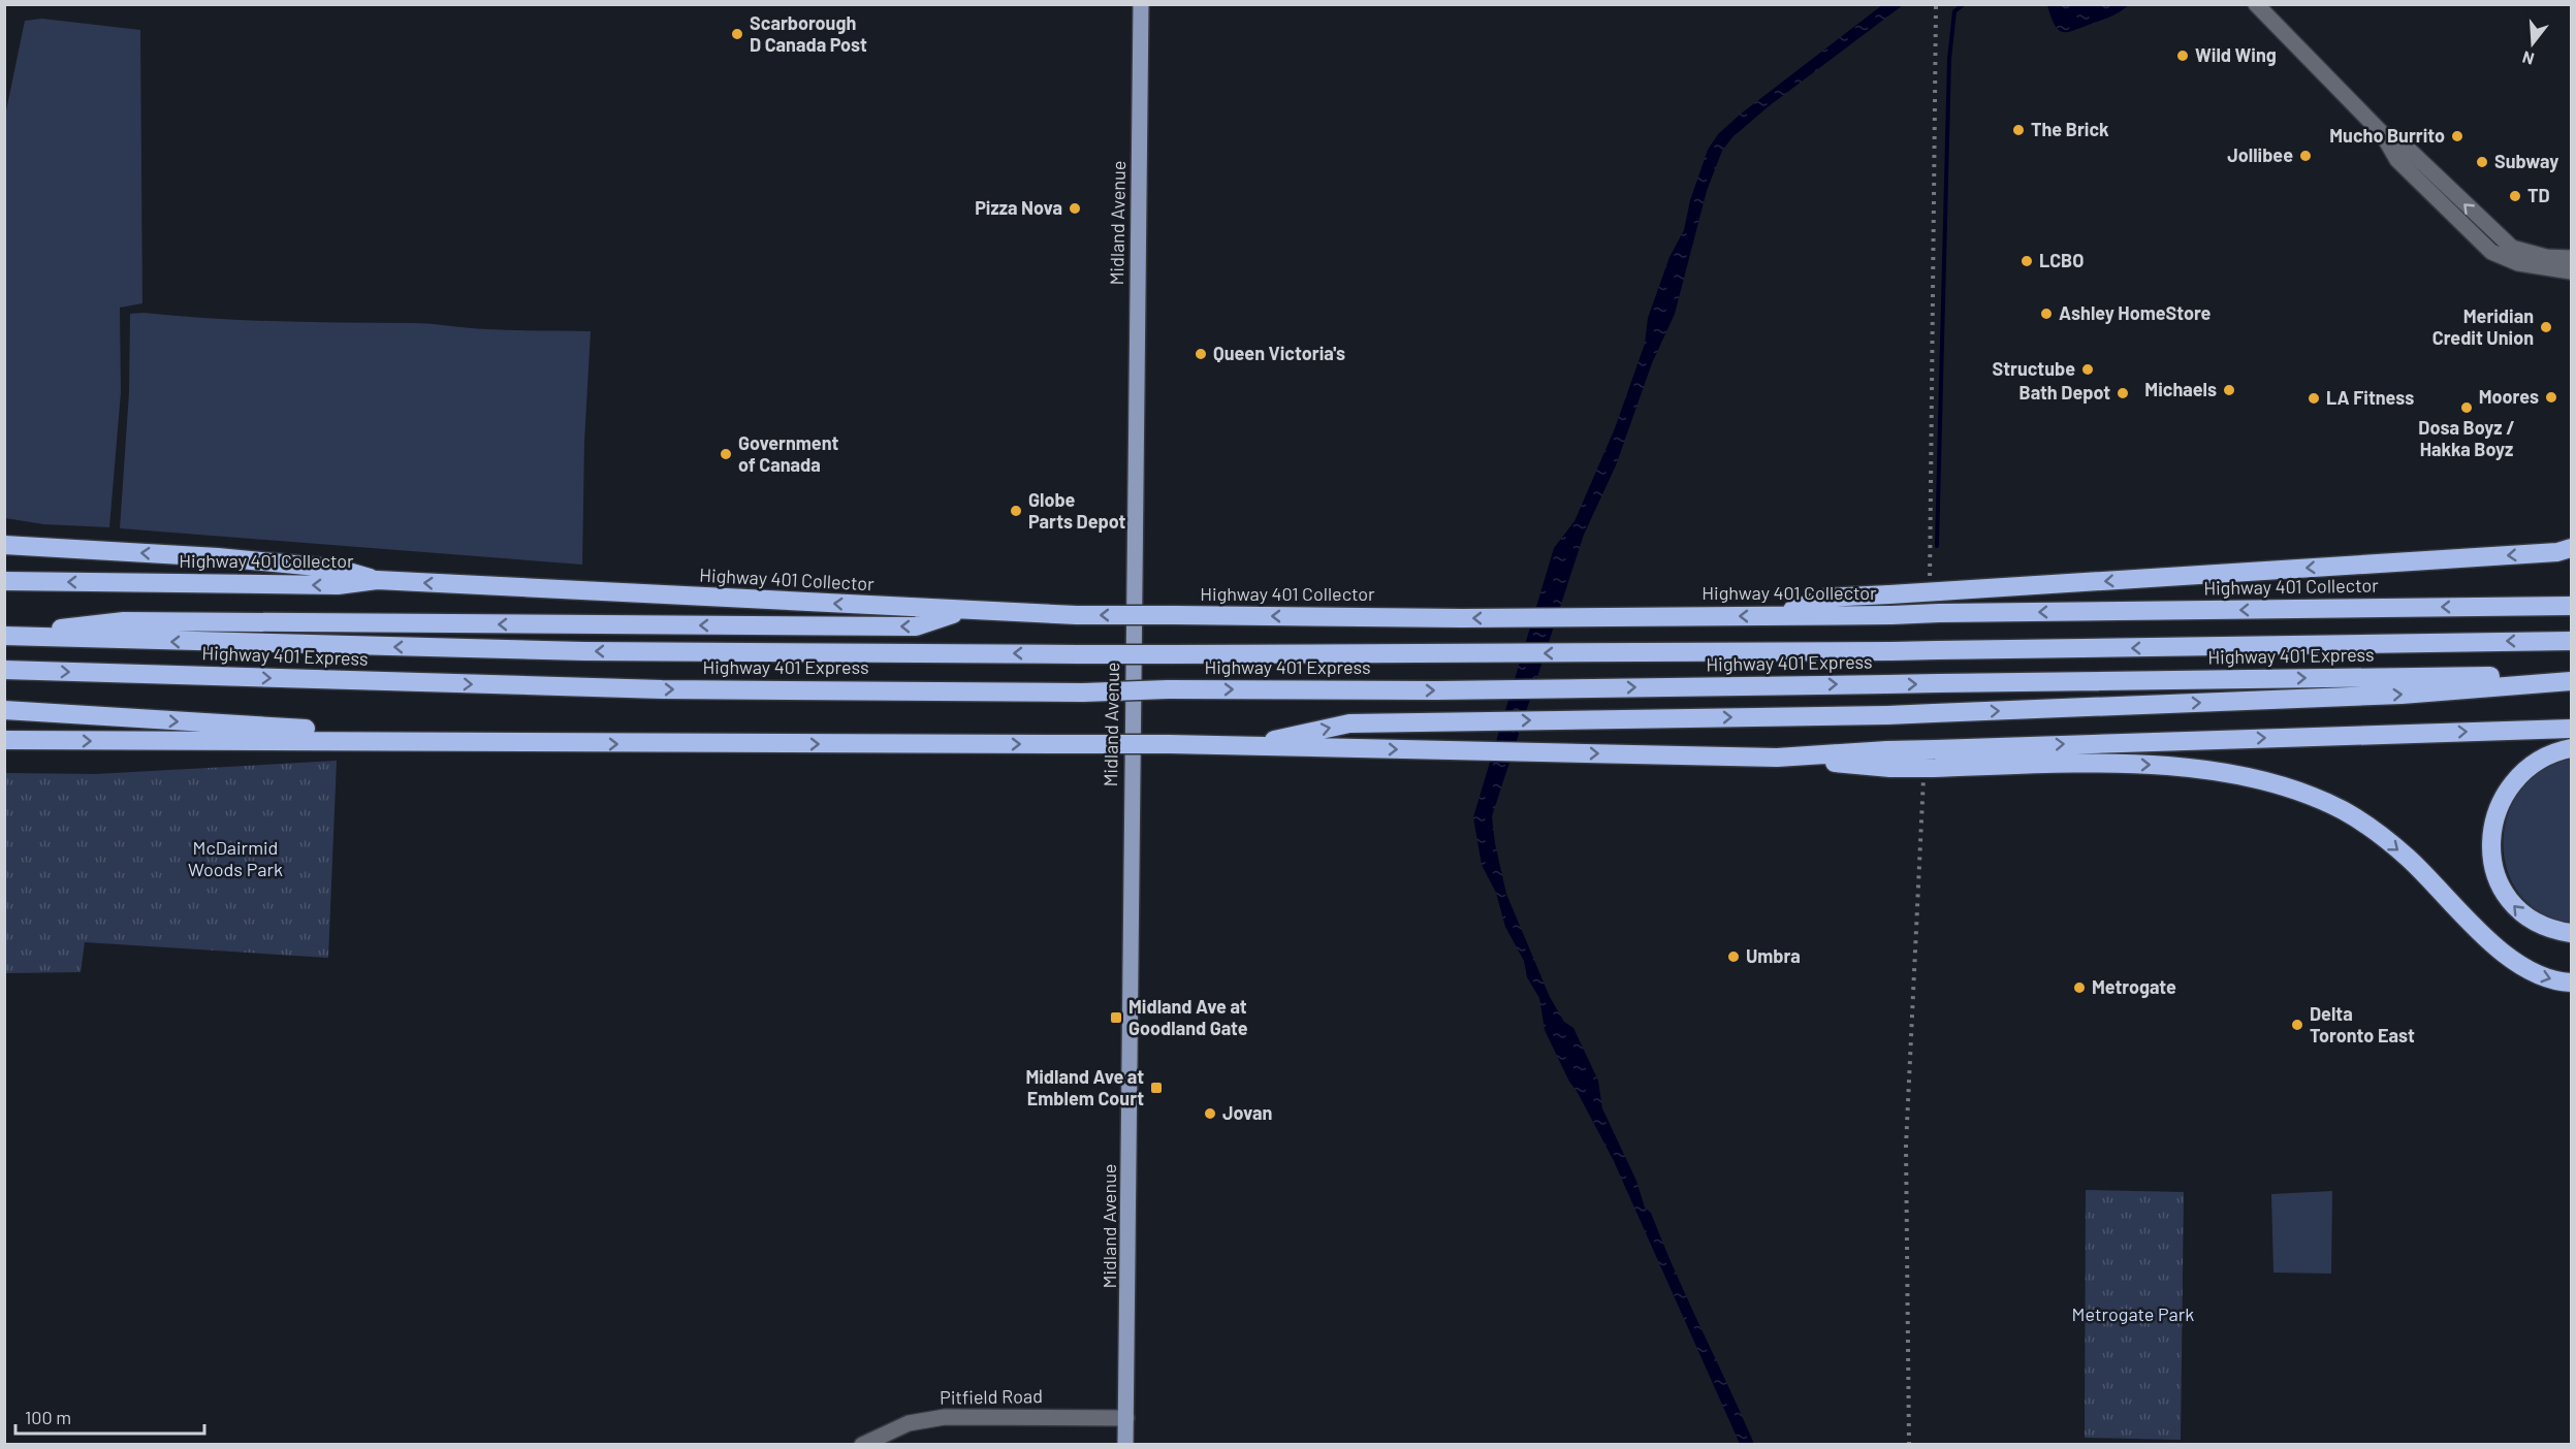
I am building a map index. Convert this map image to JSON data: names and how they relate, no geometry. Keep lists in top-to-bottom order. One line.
{"streets":{"highway":["Highway 401 Collector","Highway 401 Express"],"main road":["Midland Avenue"],"street":["Pitfield Road"]},"crossings":[["Midland Avenue","Pitfield Road"]],"parks":["McDairmid Woods Park","Metrogate Park"],"places":{"other":["Scarborough D Canada Post","Wild Wing","The Brick","Mucho Burrito","Jollibee","Subway","TD","Pizza Nova","LCBO","Ashley HomeStore","Meridian Credit Union","Queen Victoria's","Structube","Michaels","Bath Depot","Moores","LA Fitness","Dosa Boyz / Hakka Boyz","Government of Canada","Globe Parts Depot","Umbra","Metrogate","Delta Toronto East","Jovan"],"transit":["Midland Ave at Goodland Gate","Midland Ave at Emblem Court"]},"scale_bar":"100 m","north":"bottom"}
